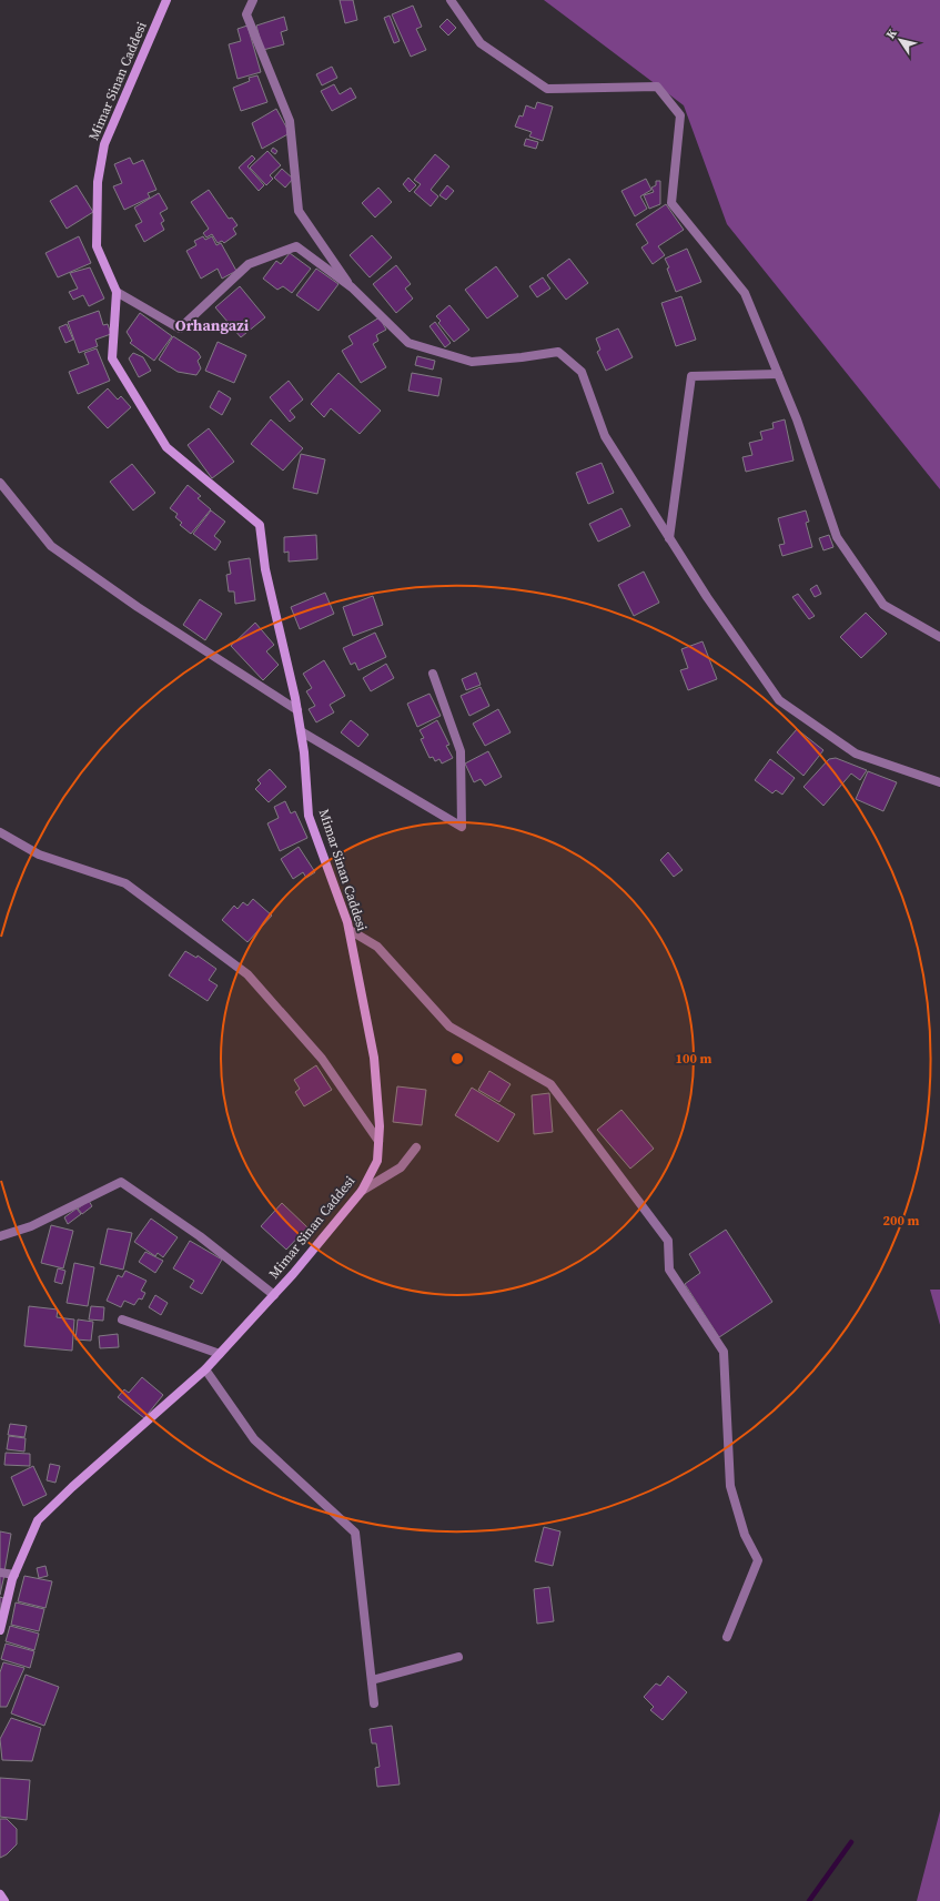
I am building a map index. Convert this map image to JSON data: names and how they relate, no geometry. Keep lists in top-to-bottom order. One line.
{"streets":{"street":["Mimar Sinan Caddesi"]},"districts":["Orhangazi"],"north":"top left","rings":["100 m","200 m"]}
